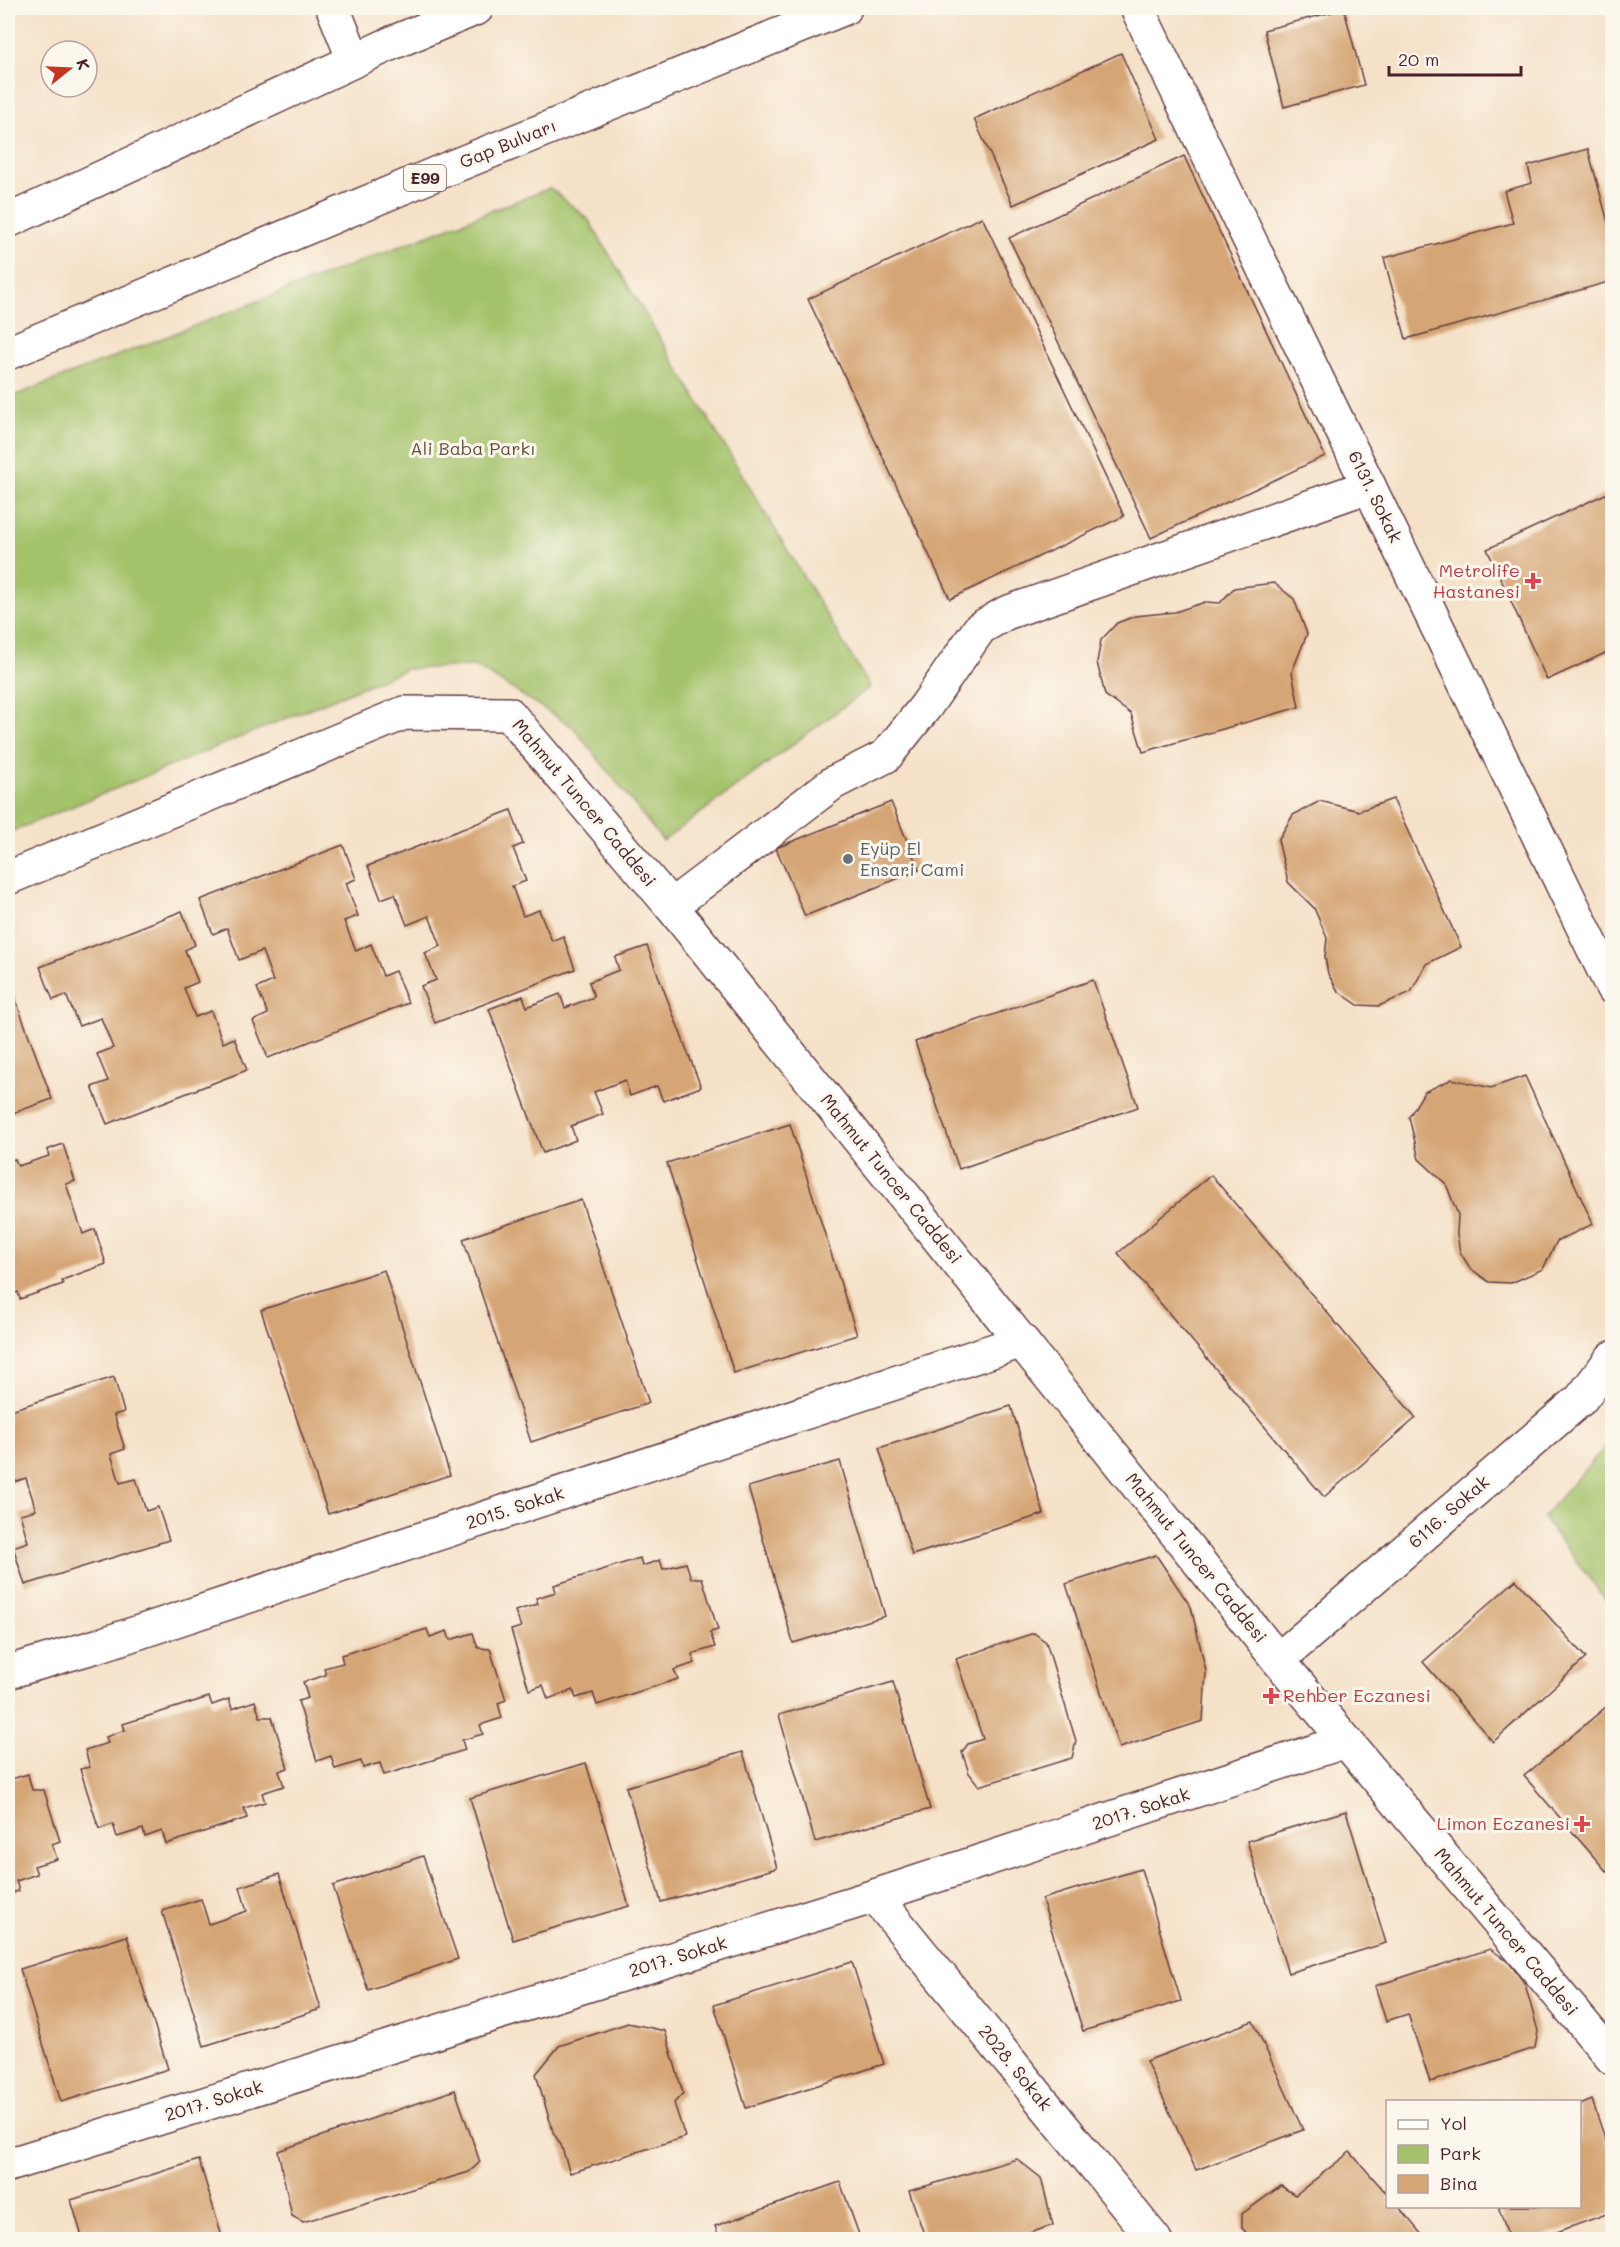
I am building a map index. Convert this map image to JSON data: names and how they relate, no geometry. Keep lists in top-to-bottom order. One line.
{"streets":{"main road":["Gap Bulvarı","E99","6131. Sokak","Mahmut Tuncer Caddesi","2015. Sokak","6116. Sokak","2017. Sokak","2028. Sokak"]},"crossings":[["Mahmut Tuncer Caddesi","2015. Sokak"],["Mahmut Tuncer Caddesi","6116. Sokak"],["Mahmut Tuncer Caddesi","2017. Sokak"],["2017. Sokak","2028. Sokak"]],"parks":["Ali Baba Parkı"],"places":{"health":["Metrolife Hastanesi","Rehber Eczanesi","Limon Eczanesi"],"other":["Eyüp El Ensari Cami"]},"legend":["Yol","Park","Bina"],"scale_bar":"20 m","north":"right"}
